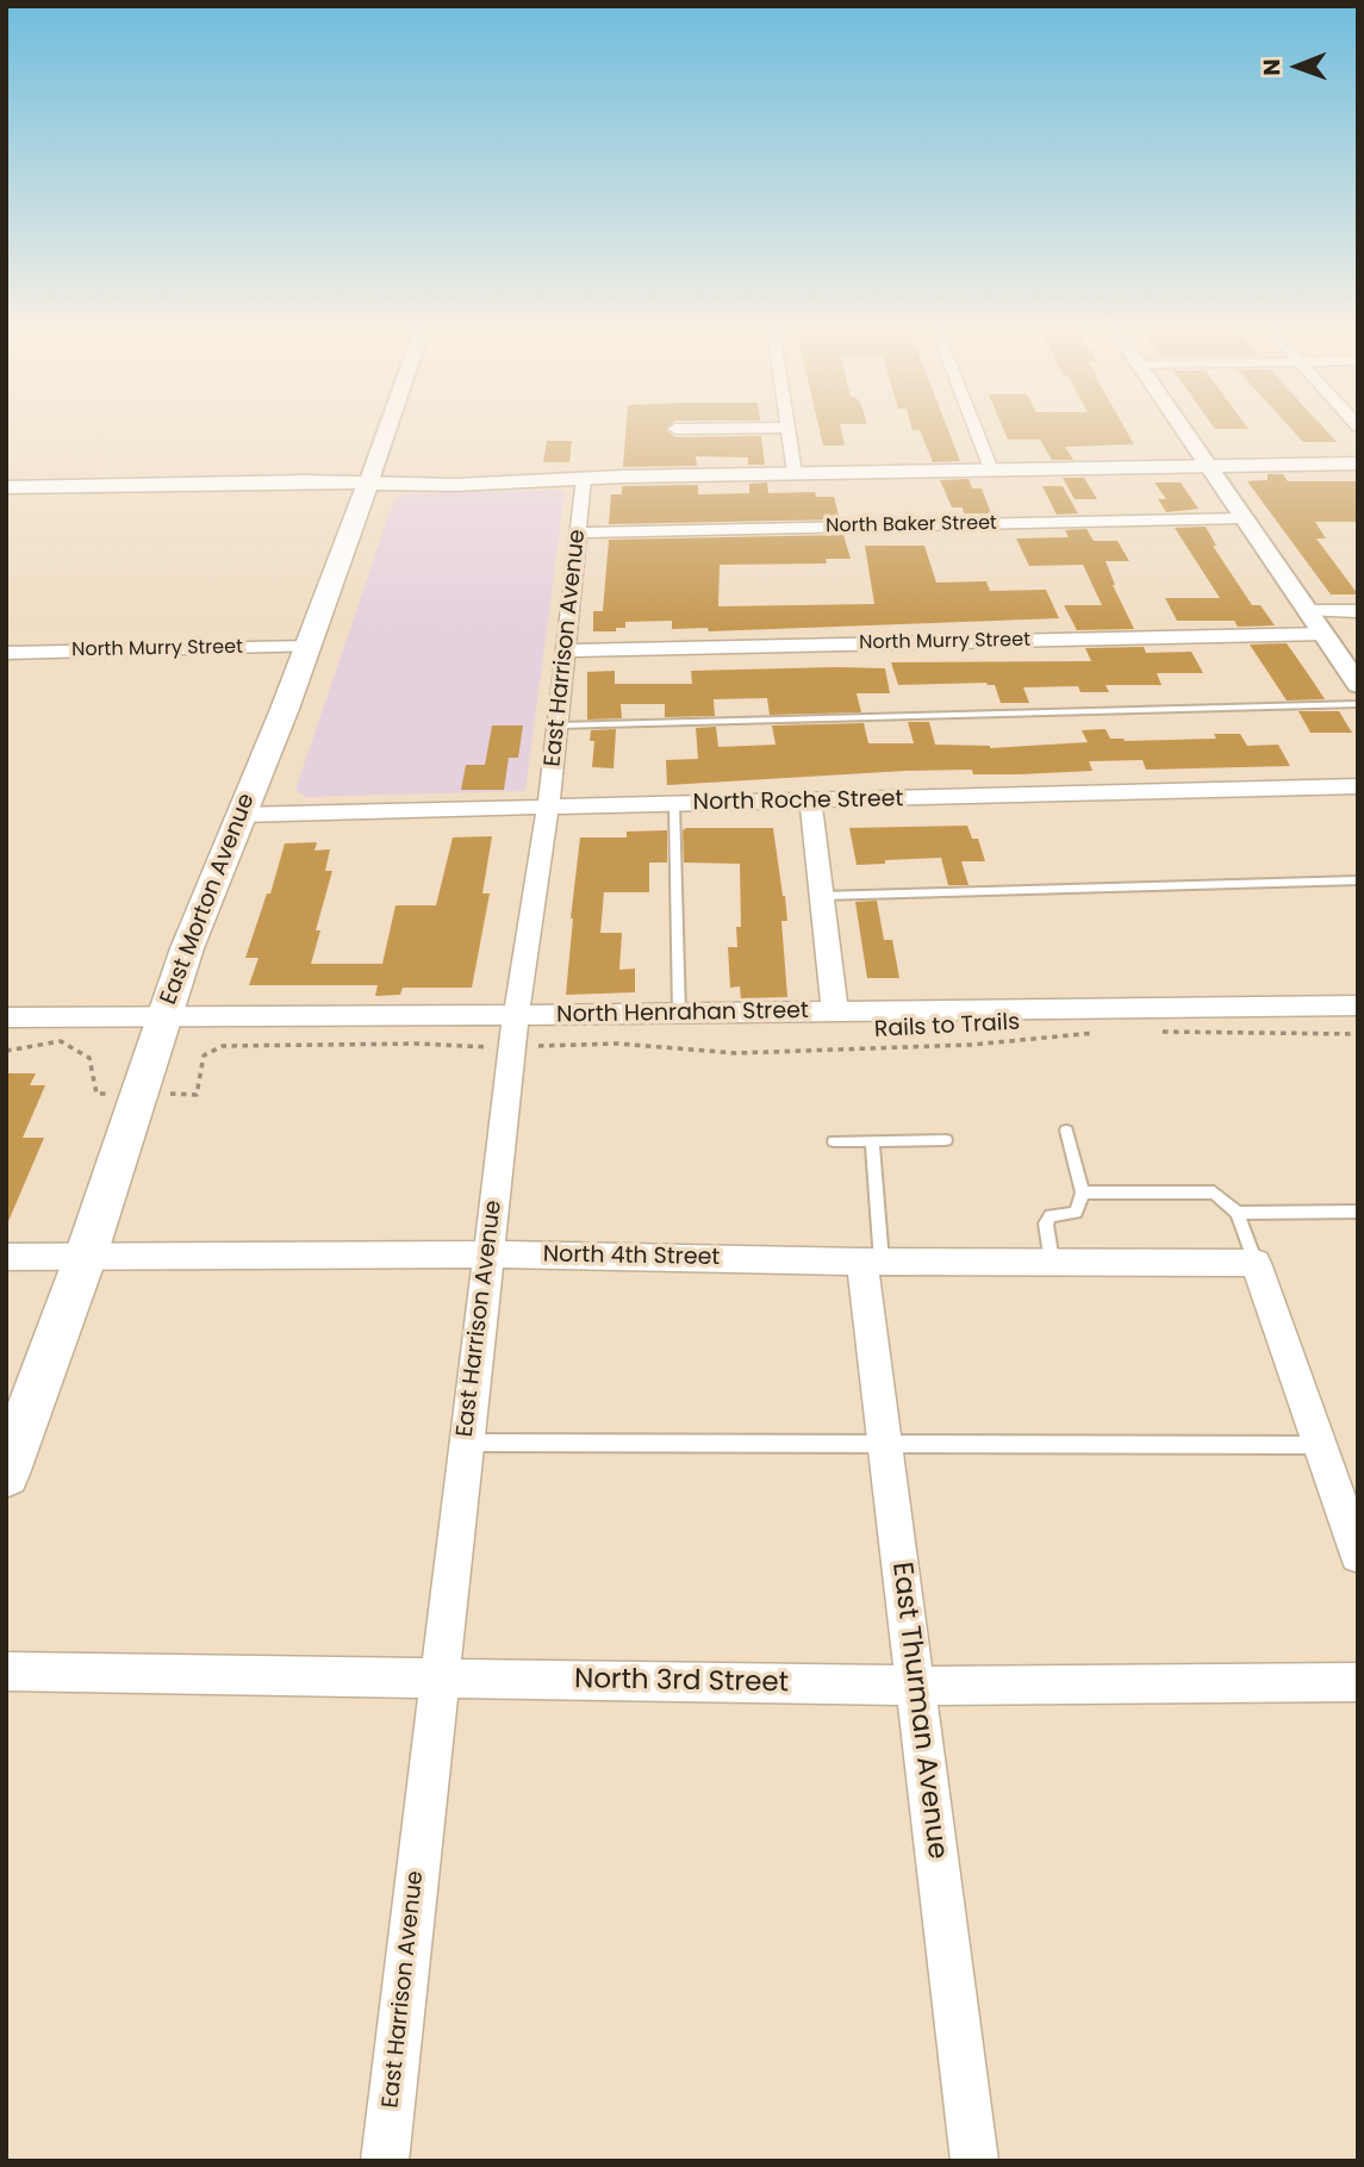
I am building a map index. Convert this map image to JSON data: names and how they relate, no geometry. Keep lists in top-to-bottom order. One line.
{"streets":{"main road":["East Morton Avenue"],"street":["North Baker Street","North Murry Street","East Harrison Avenue","North Roche Street","North Henrahan Street","North 4th Street","North 3rd Street","East Thurman Avenue"],"path":["Rails to Trails"]},"crossings":[["North Baker Street","East Harrison Avenue"],["North Murry Street","East Harrison Avenue"],["North Murry Street","East Morton Avenue"],["East Harrison Avenue","North Roche Street"],["East Harrison Avenue","North Henrahan Street"],["East Harrison Avenue","North 4th Street"],["East Harrison Avenue","North 3rd Street"],["North Roche Street","East Morton Avenue"],["East Morton Avenue","North Henrahan Street"],["East Morton Avenue","North 4th Street"],["North 4th Street","East Thurman Avenue"],["North 3rd Street","East Thurman Avenue"]],"north":"left"}
